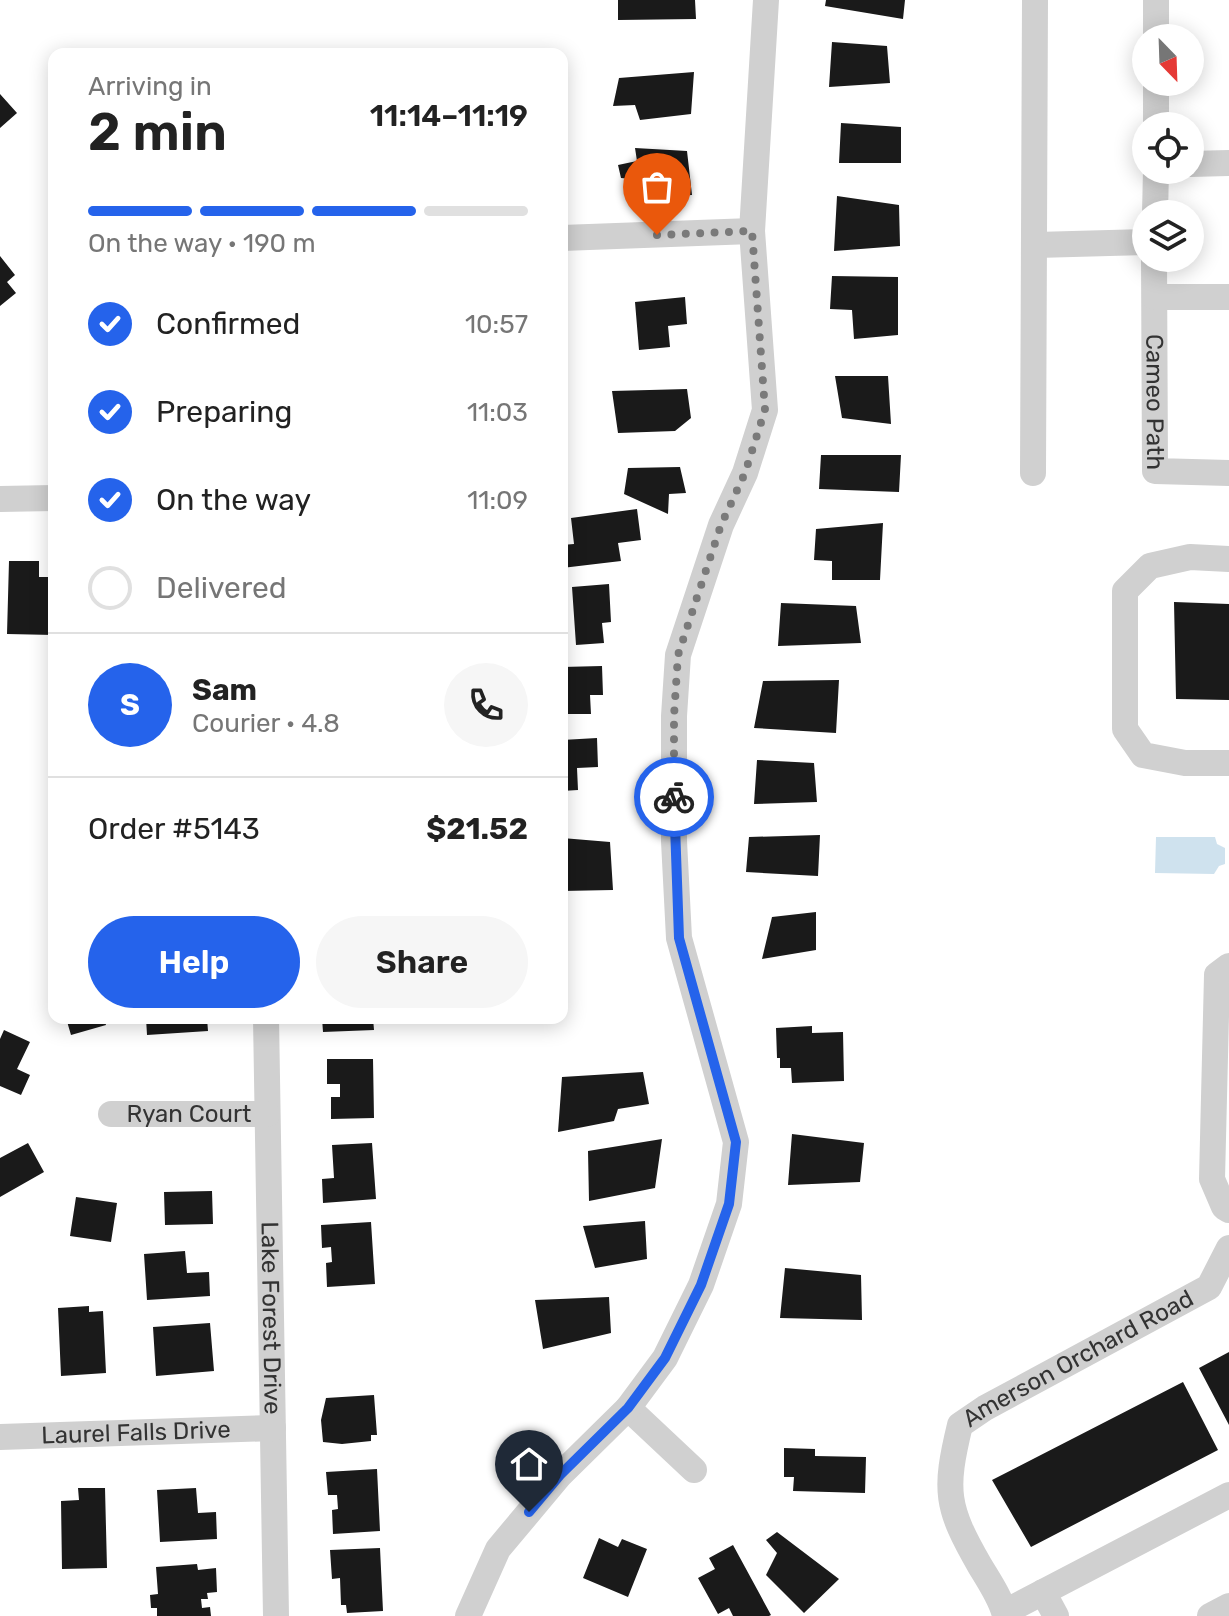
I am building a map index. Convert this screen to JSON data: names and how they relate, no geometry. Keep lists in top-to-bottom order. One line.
{"streets":{"street":["Cameo Path","Ryan Court","Lake Forest Drive","Amerson Orchard Road","Laurel Falls Drive"]},"crossings":[["Ryan Court","Lake Forest Drive"],["Lake Forest Drive","Laurel Falls Drive"]],"north":"bottom right","page":{"heading":["2 min","Arriving in","11:14–11:19"],"panel":["Sam","Courier · 4.8","Order #5143","$21.52"],"bar":"On the way · 190 m","list":[["Confirmed","10:57"],["Preparing","11:03"],["On the way","11:09"],"Delivered"],"round":"S","buttons":["Help","Share"]}}
